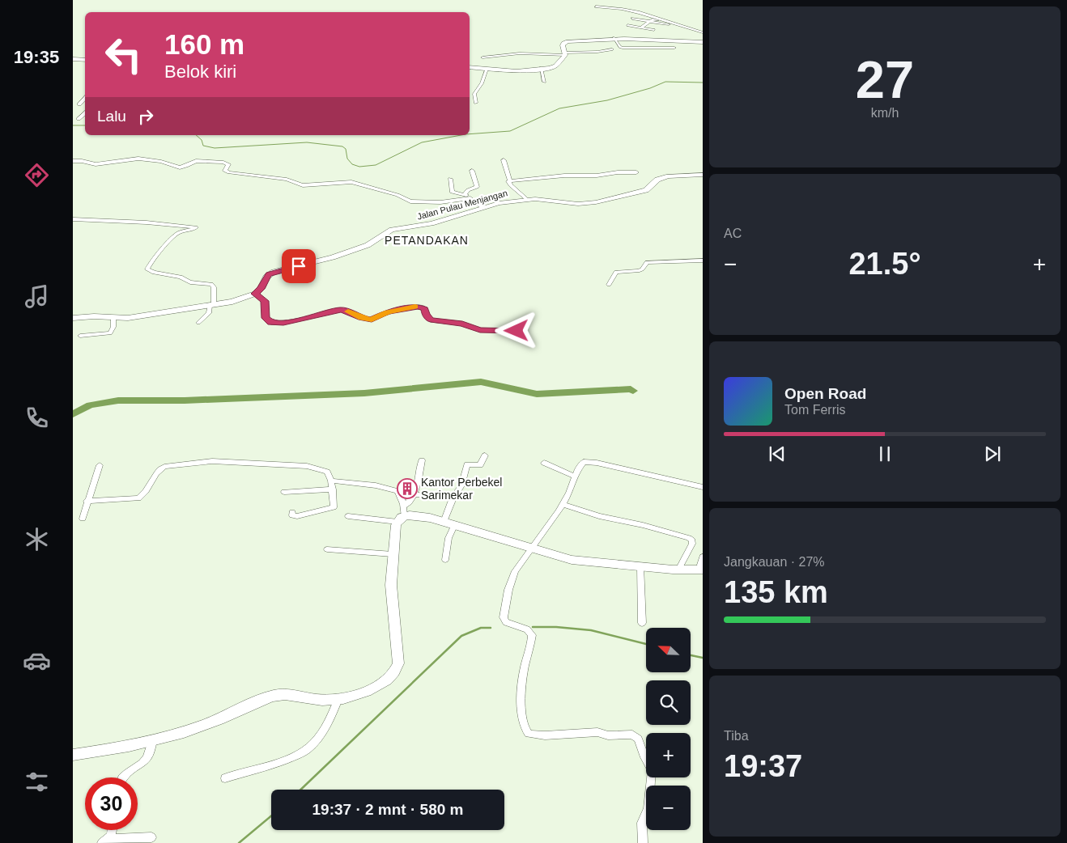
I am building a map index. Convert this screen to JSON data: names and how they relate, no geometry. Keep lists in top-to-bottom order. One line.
{"streets":{"street":["Jalan Pulau Menjangan"]},"districts":["PETANDAKAN"],"places":{"building":["Kantor Perbekel Sarimekar"]},"north":"top left","page":{"tabs":"19:35","tile":[["27","km/h"],"AC",["Jangkauan · 27%","135 km"],["Tiba","19:37"]],"turn":["160 m","Belok kiri"],"then":"Lalu","heat":["−","21.5°","+"],"song":["Open Road","Tom Ferris"],"map_buttons":["+","−"],"limit":"30","trip":"19:37 · 2 mnt · 580 m"}}
